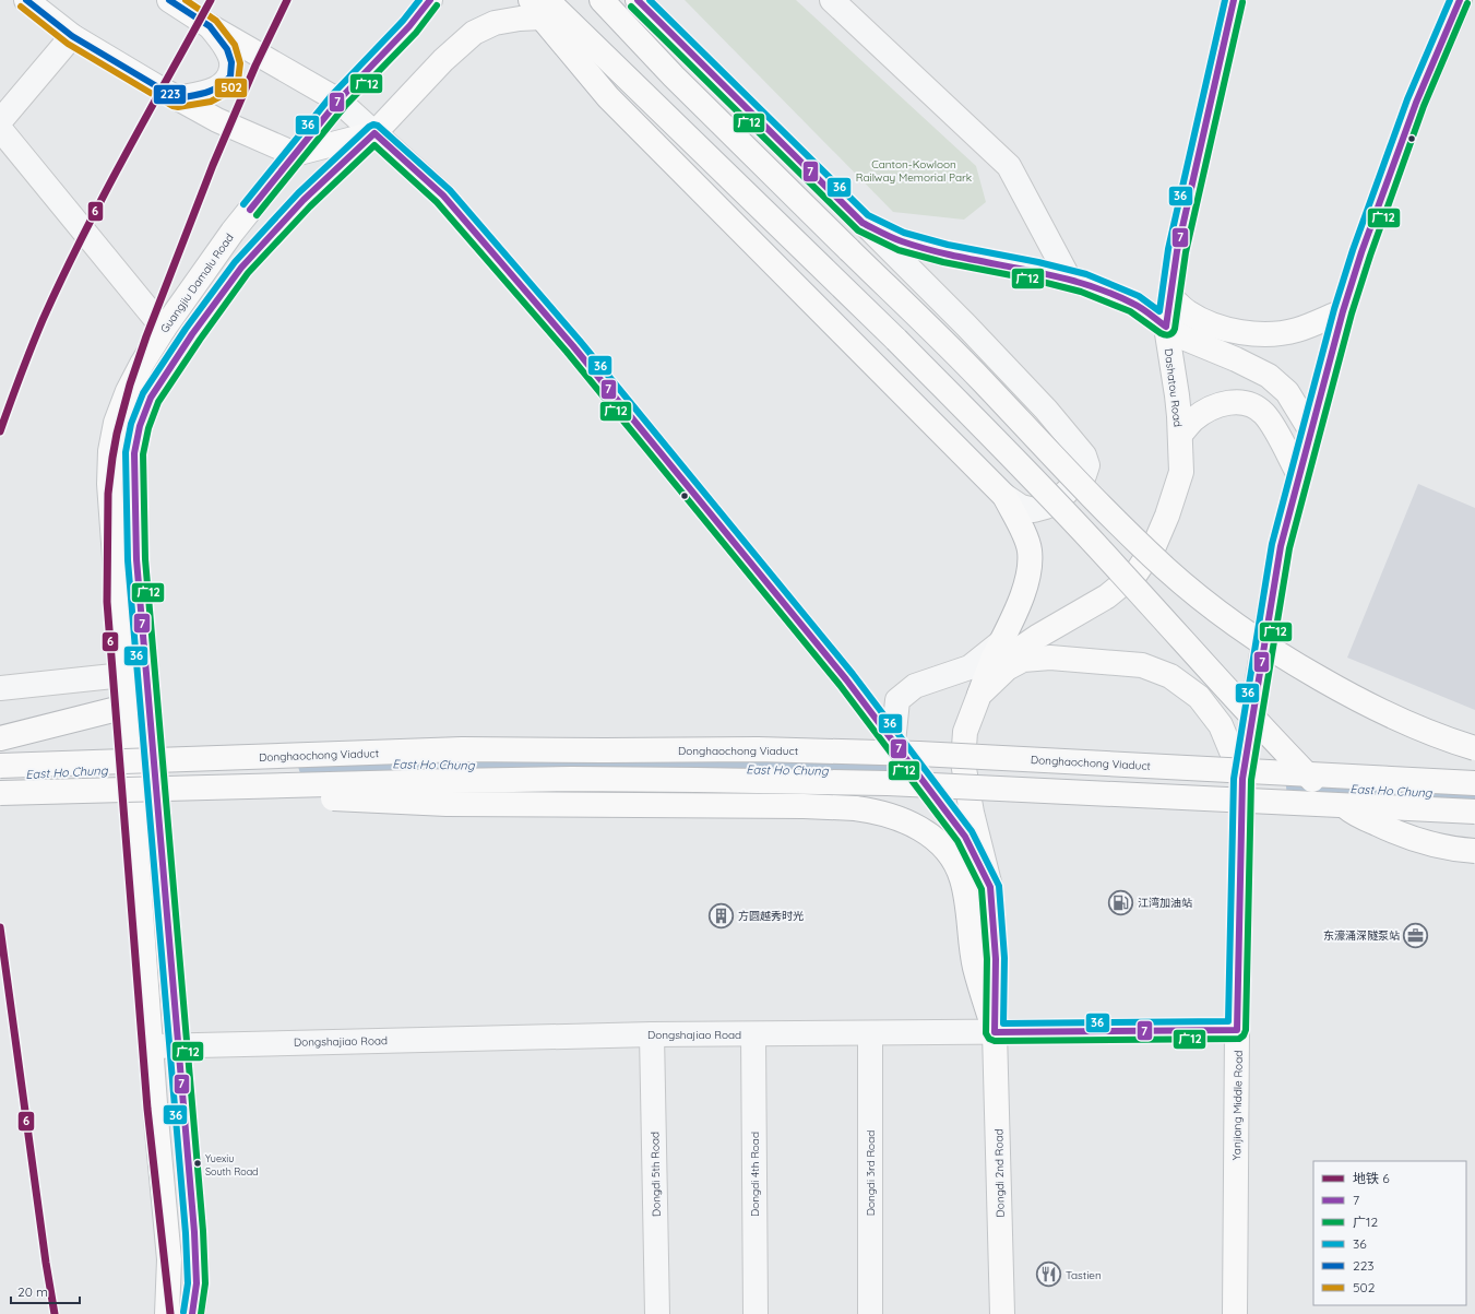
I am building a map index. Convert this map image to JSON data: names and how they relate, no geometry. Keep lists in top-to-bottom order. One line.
{"streets":{"main road":["Guangjiu Damalu Road","Dashatou Road","Donghaochong Viaduct","Yanjiang Middle Road","Dongdi 2nd Road"],"street":["Dongshajiao Road","Dongdi 3rd Road","Dongdi 5th Road","Dongdi 4th Road"]},"crossings":[["Guangjiu Damalu Road","Dongshajiao Road"],["Dongshajiao Road","Yanjiang Middle Road"],["Dongshajiao Road","Dongdi 3rd Road"],["Dongshajiao Road","Dongdi 2nd Road"],["Dongshajiao Road","Dongdi 5th Road"],["Dongshajiao Road","Dongdi 4th Road"]],"water":["East Ho Chung"],"parks":["Canton-Kowloon Railway Memorial Park"],"places":{"fuel station":["江湾加油站"],"building":["方圆越秀时光"],"office":["东濠涌深隧泵站"],"other":["Yuexiu South Road"],"restaurant":["Tastien"]},"lines":["metro line 6","transit line 7","transit line 36","transit line 223","transit line 502","transit line 广12"],"legend":["地铁 6","7","广12","36","223","502"],"scale_bar":"20 m"}
